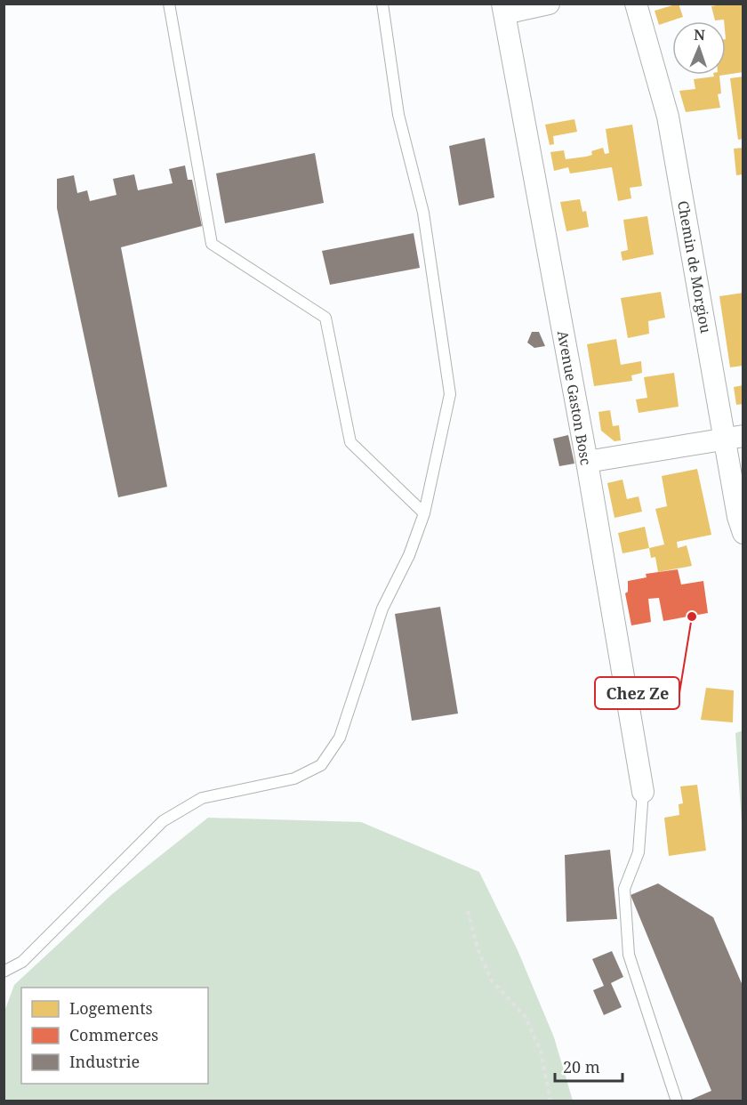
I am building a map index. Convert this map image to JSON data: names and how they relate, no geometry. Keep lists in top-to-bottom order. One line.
{"streets":{"street":["Chemin de Morgiou","Avenue Gaston Bosc"]},"places":["Chez Ze"],"legend":["Logements","Commerces","Industrie"],"scale_bar":"20 m","north":"top"}
